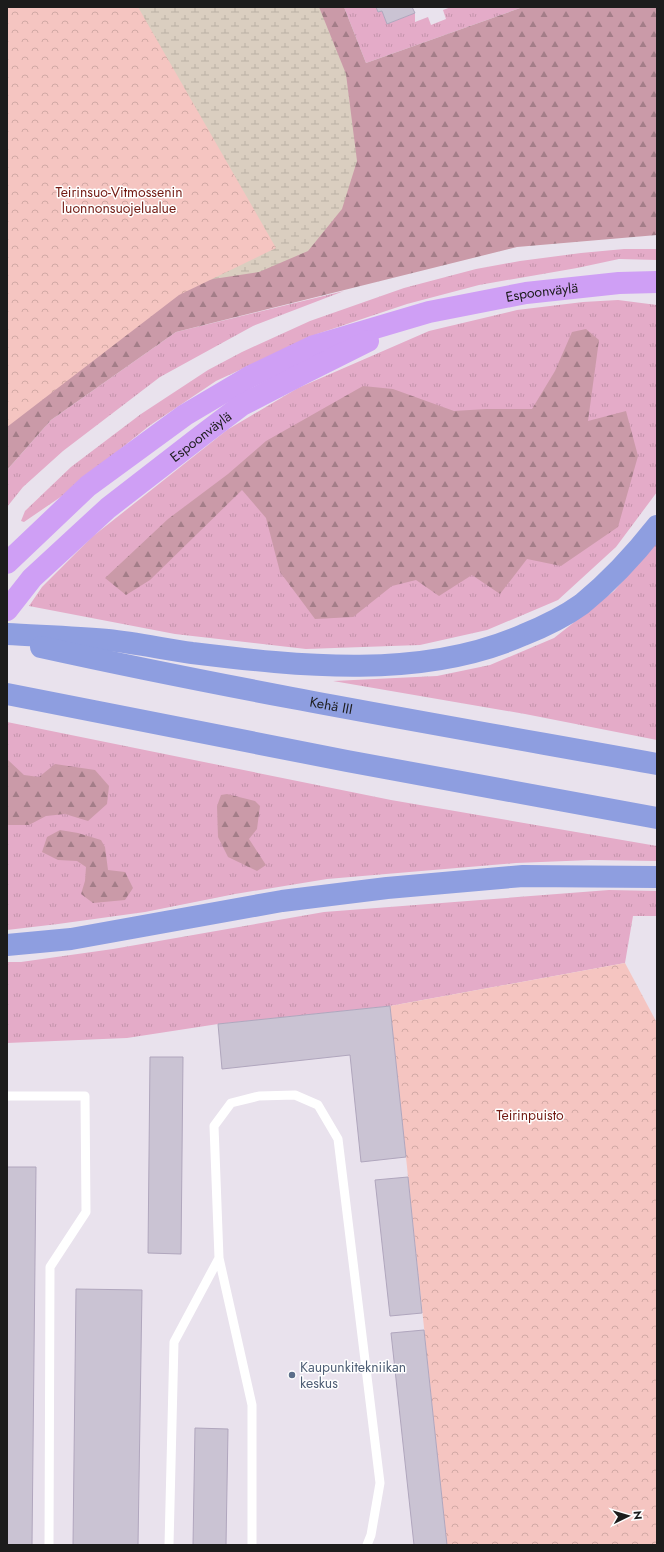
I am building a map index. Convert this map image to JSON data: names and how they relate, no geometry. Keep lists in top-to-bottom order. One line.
{"streets":{"highway":["Kehä III"],"main road":["Espoonväylä"]},"parks":["Teirinsuo-Vitmossenin luonnonsuojelualue","Teirinpuisto"],"places":["Kaupunkitekniikan keskus"],"north":"right"}
